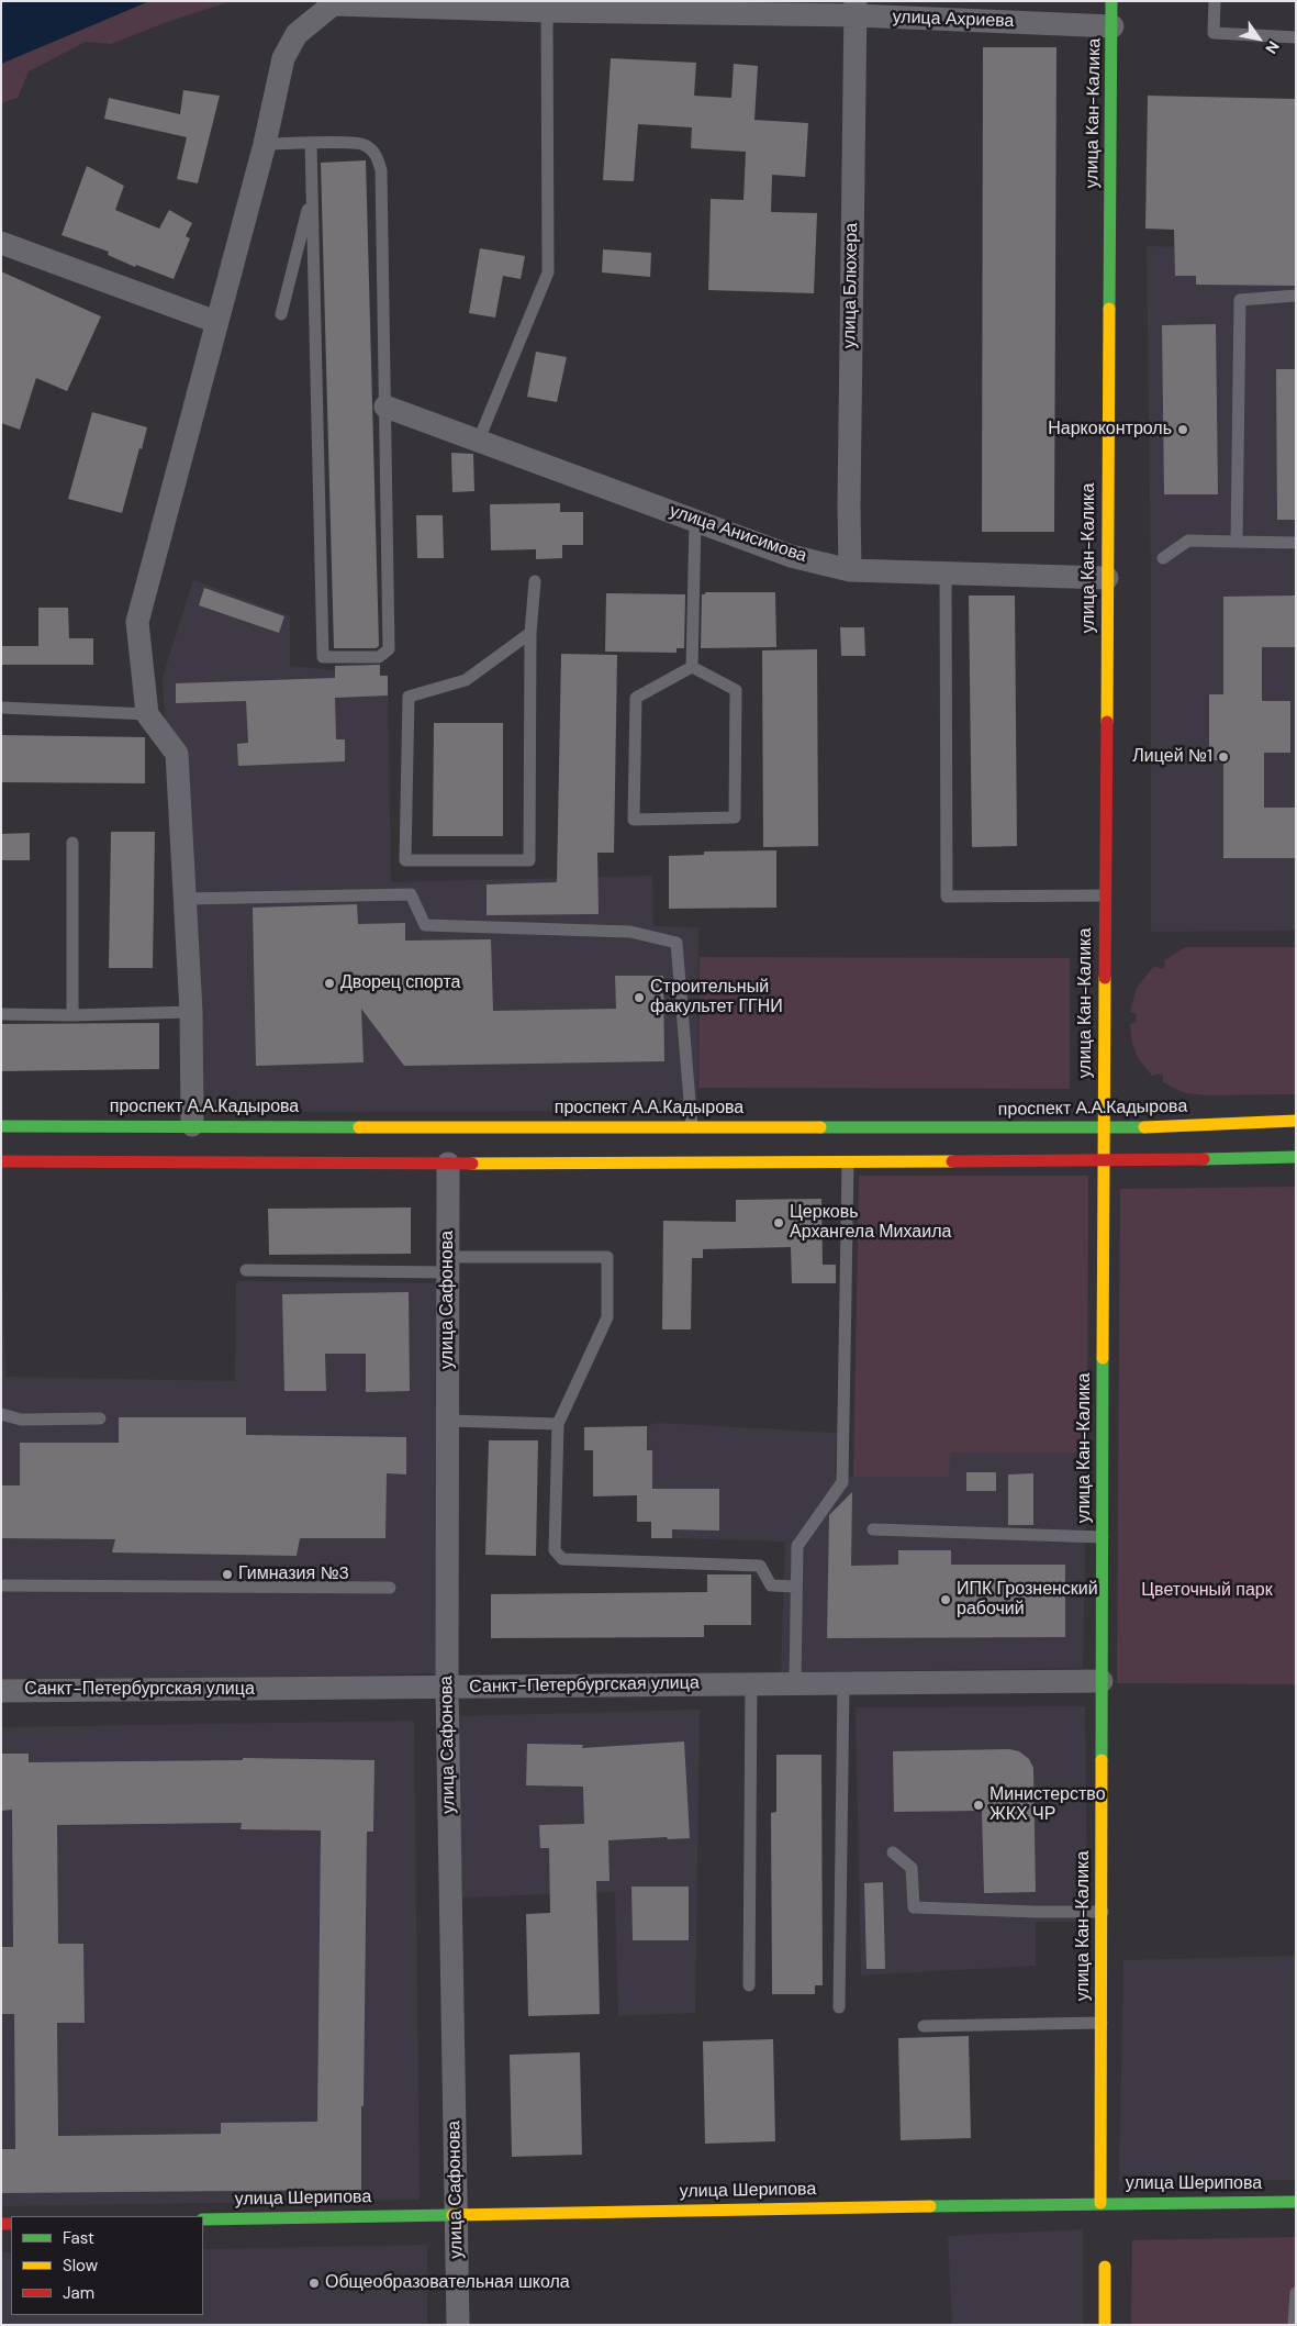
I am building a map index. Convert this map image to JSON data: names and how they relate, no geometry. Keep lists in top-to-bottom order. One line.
{"streets":{"main road":["улица Кан-Калика","проспект А.А.Кадырова","улица Шерипова"],"street":["улица Ахриева","улица Блюхера","улица Анисимова","улица Сафонова","Санкт-Петербургская улица"]},"crossings":[["улица Ахриева","улица Кан-Калика"],["улица Ахриева","улица Блюхера"],["улица Кан-Калика","улица Анисимова"],["улица Кан-Калика","проспект А.А.Кадырова"],["улица Кан-Калика","Санкт-Петербургская улица"],["улица Кан-Калика","улица Шерипова"],["улица Блюхера","улица Анисимова"],["улица Сафонова","Санкт-Петербургская улица"],["улица Сафонова","улица Шерипова"]],"parks":["Цветочный парк"],"places":["Наркоконтроль","Лицей №1","Дворец спорта","Строительный факультет ГГНИ","Церковь Архангела Михаила","Гимназия №3","ИПК Грозненский рабочий","Министерство ЖКХ ЧР","Общеобразовательная школа"],"legend":["Fast","Slow","Jam"],"north":"bottom right"}
